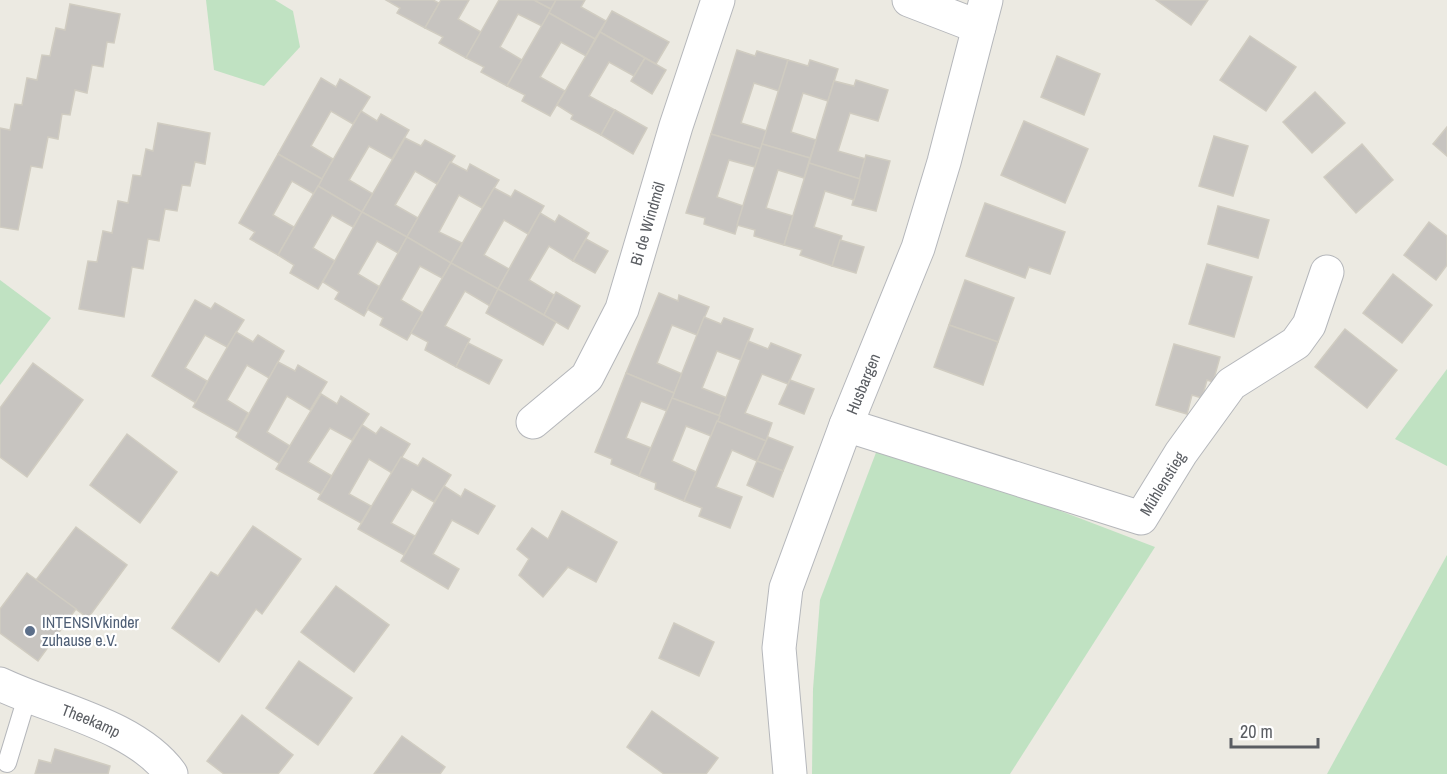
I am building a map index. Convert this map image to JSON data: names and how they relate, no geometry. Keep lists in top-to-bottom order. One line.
{"streets":{"street":["Bi de Windmöl","Husbargen","Mühlenstieg","Theekamp"]},"crossings":[["Husbargen","Mühlenstieg"]],"places":["INTENSIVkinder zuhause e.V."],"scale_bar":"20 m"}
